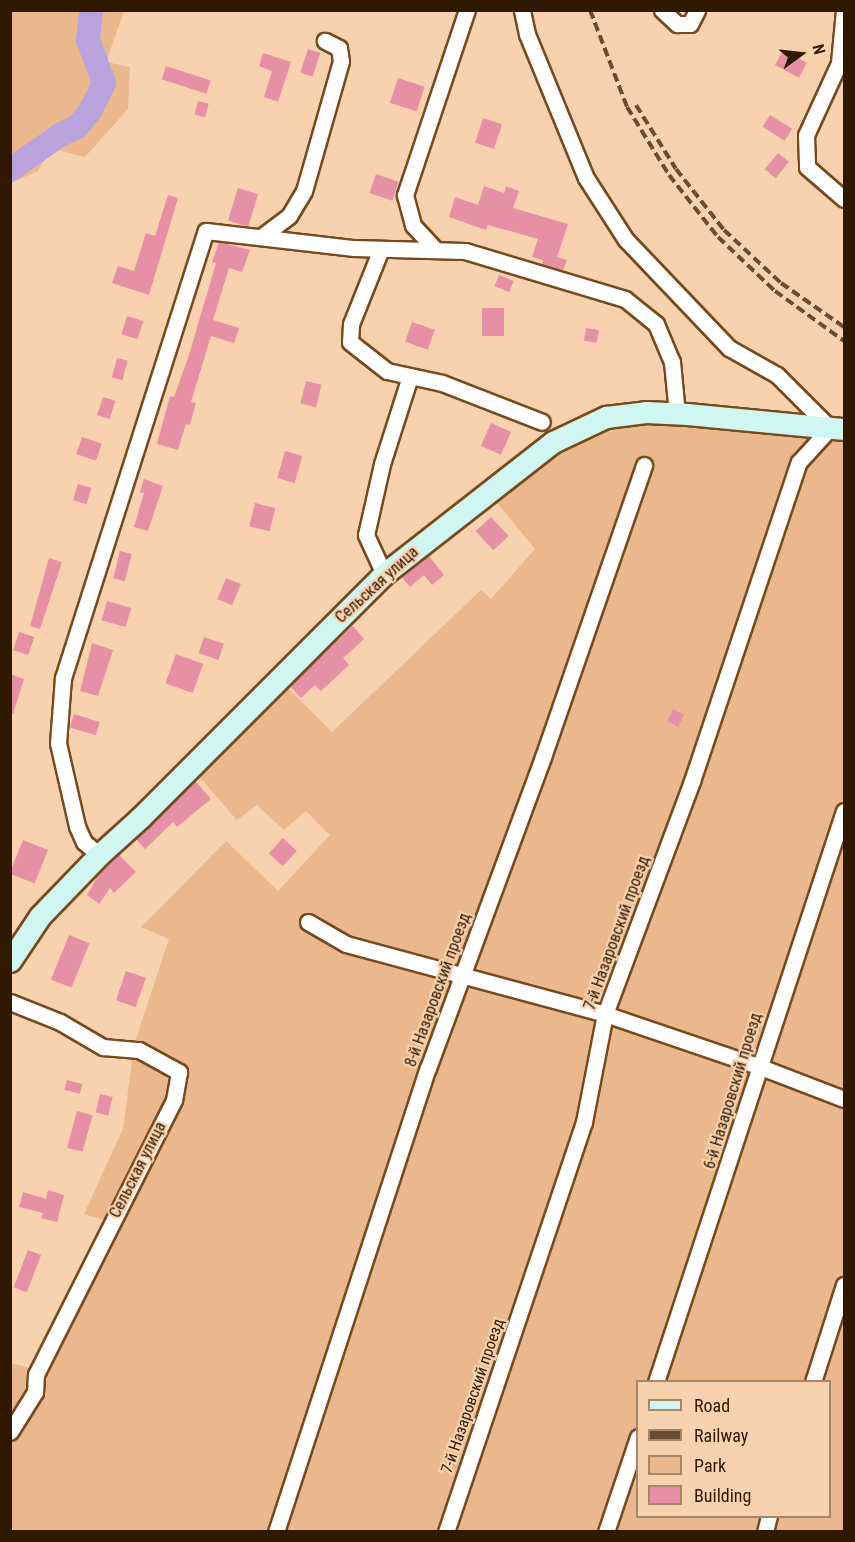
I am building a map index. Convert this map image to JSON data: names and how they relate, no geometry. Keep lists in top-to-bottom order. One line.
{"streets":{"street":["Сельская улица","7-й Назаровский проезд","8-й Назаровский проезд","6-й Назаровский проезд"]},"crossings":[["Сельская улица","7-й Назаровский проезд"]],"legend":["Road","Railway","Park","Building"],"north":"right"}
